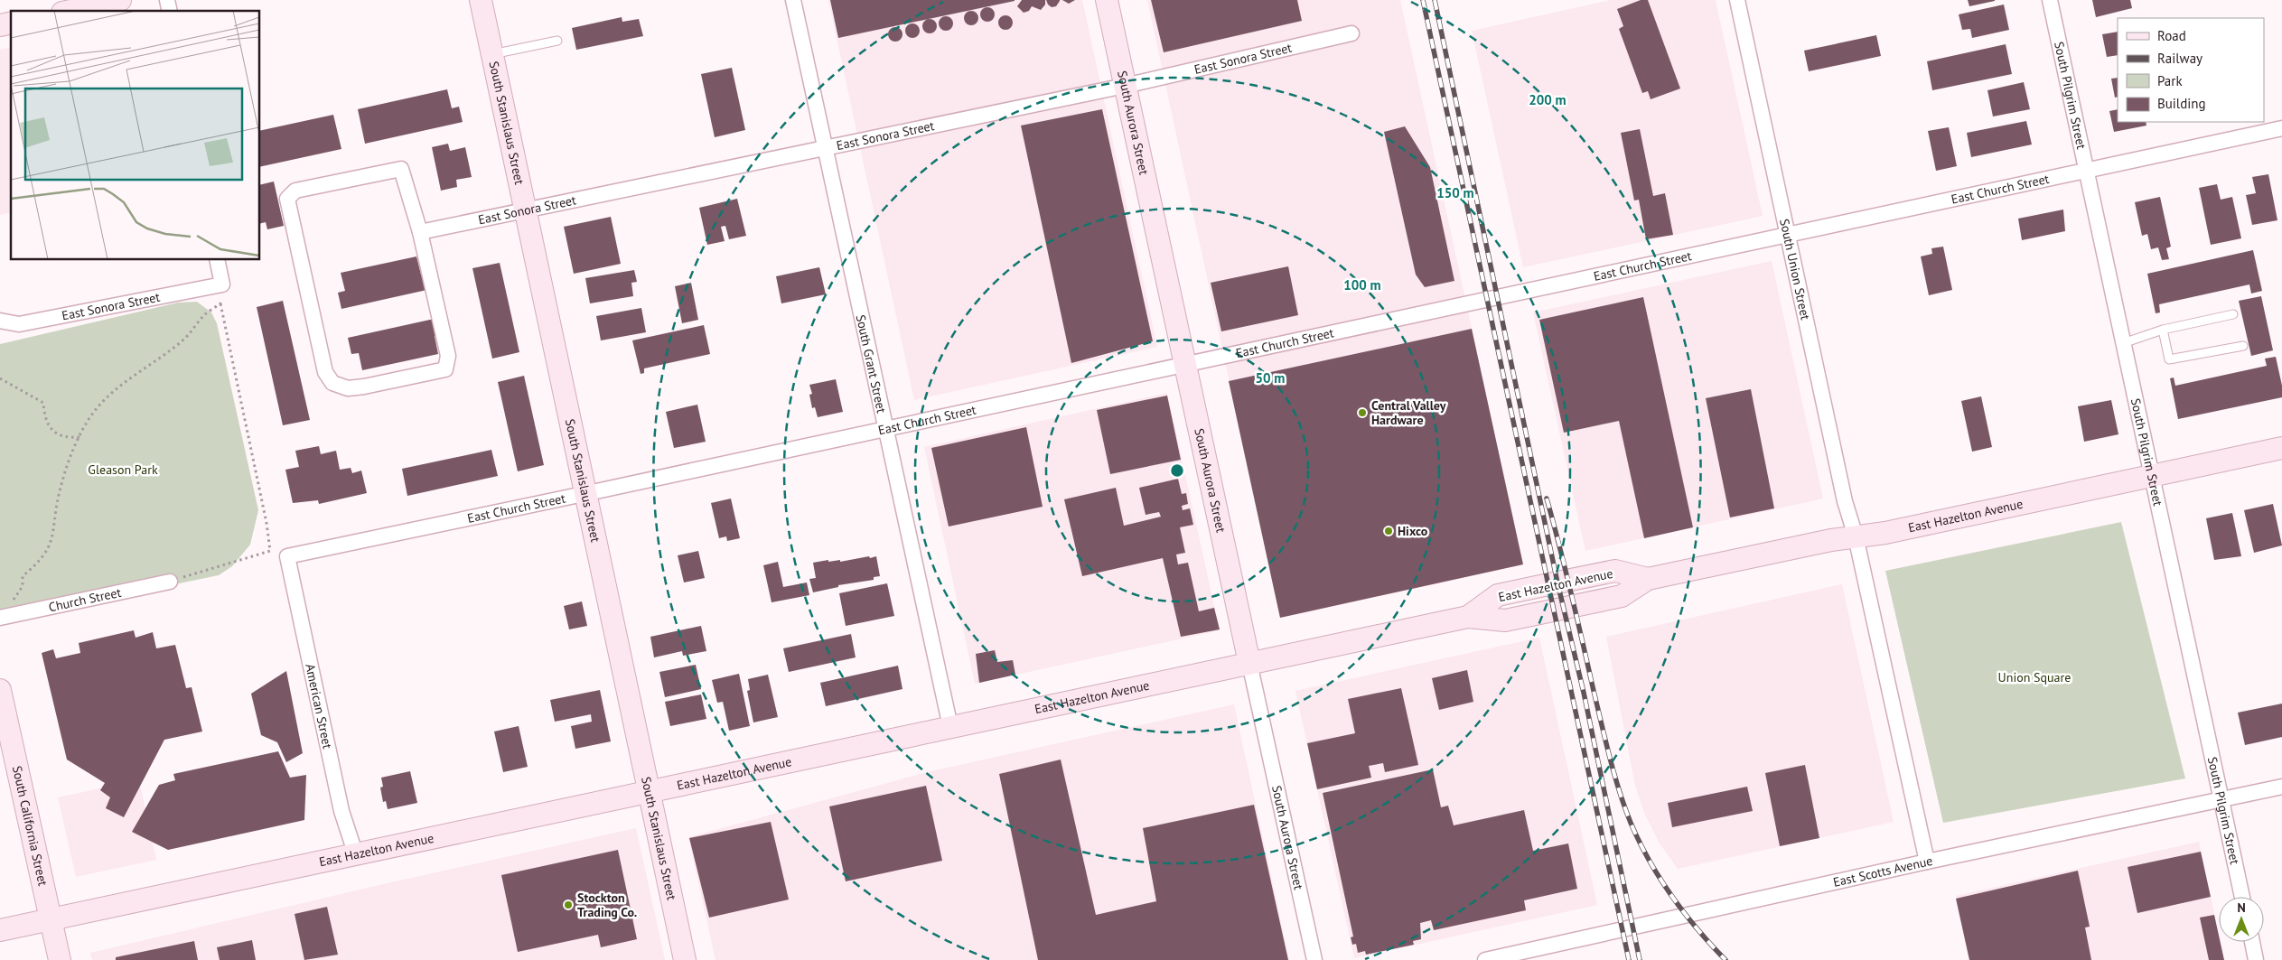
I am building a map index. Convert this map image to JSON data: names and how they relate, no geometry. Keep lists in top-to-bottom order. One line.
{"streets":{"main road":["South Stanislaus Street","South Aurora Street","East Hazelton Avenue","South California Street"],"street":["East Sonora Street","South Pilgrim Street","East Church Street","South Union Street","South Grant Street","Church Street","American Street","East Scotts Avenue"]},"crossings":[["East Sonora Street","South Stanislaus Street"],["East Sonora Street","South Aurora Street"],["East Sonora Street","South Grant Street"],["South Pilgrim Street","East Church Street"],["South Pilgrim Street","East Hazelton Avenue"],["South Pilgrim Street","East Scotts Avenue"],["South Stanislaus Street","East Church Street"],["South Stanislaus Street","East Hazelton Avenue"],["South Aurora Street","East Church Street"],["South Aurora Street","East Hazelton Avenue"],["East Church Street","South Union Street"],["East Church Street","South Grant Street"],["East Church Street","American Street"],["South Union Street","East Hazelton Avenue"],["South Union Street","East Scotts Avenue"],["South Grant Street","East Hazelton Avenue"],["East Hazelton Avenue","American Street"],["East Hazelton Avenue","South California Street"]],"parks":["Gleason Park","Union Square"],"places":["Central Valley Hardware","Hixco","Stockton Trading Co."],"legend":["Road","Railway","Park","Building"],"north":"top","rings":["200 m","150 m","100 m","50 m"]}
